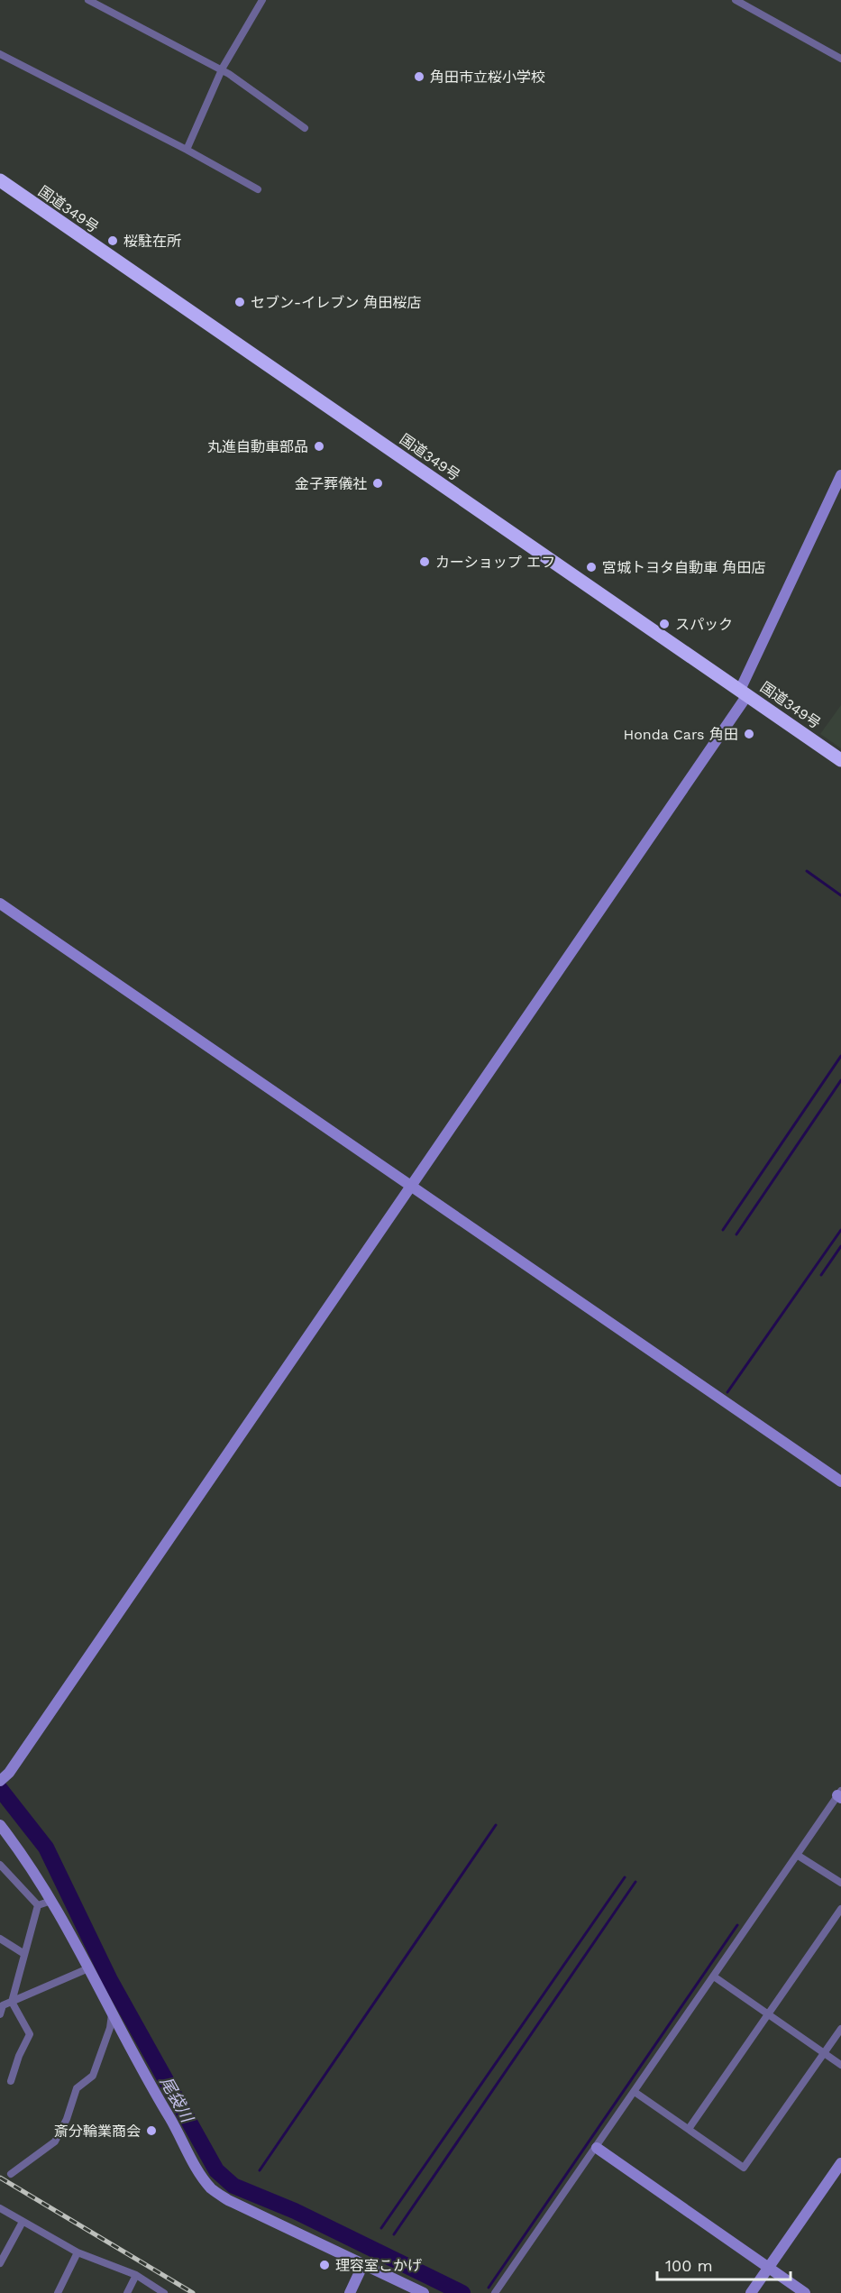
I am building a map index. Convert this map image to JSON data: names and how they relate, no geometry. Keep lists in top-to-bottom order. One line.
{"streets":{"highway":["国道349号"]},"water":["尾袋川"],"places":["角田市立桜小学校","桜駐在所","セブン-イレブン 角田桜店","丸進自動車部品","金子葬儀社","カーショップ エフ","宮城トヨタ自動車 角田店","スパック","Honda Cars 角田","斎分輪業商会","理容室こかげ"],"scale_bar":"100 m"}
